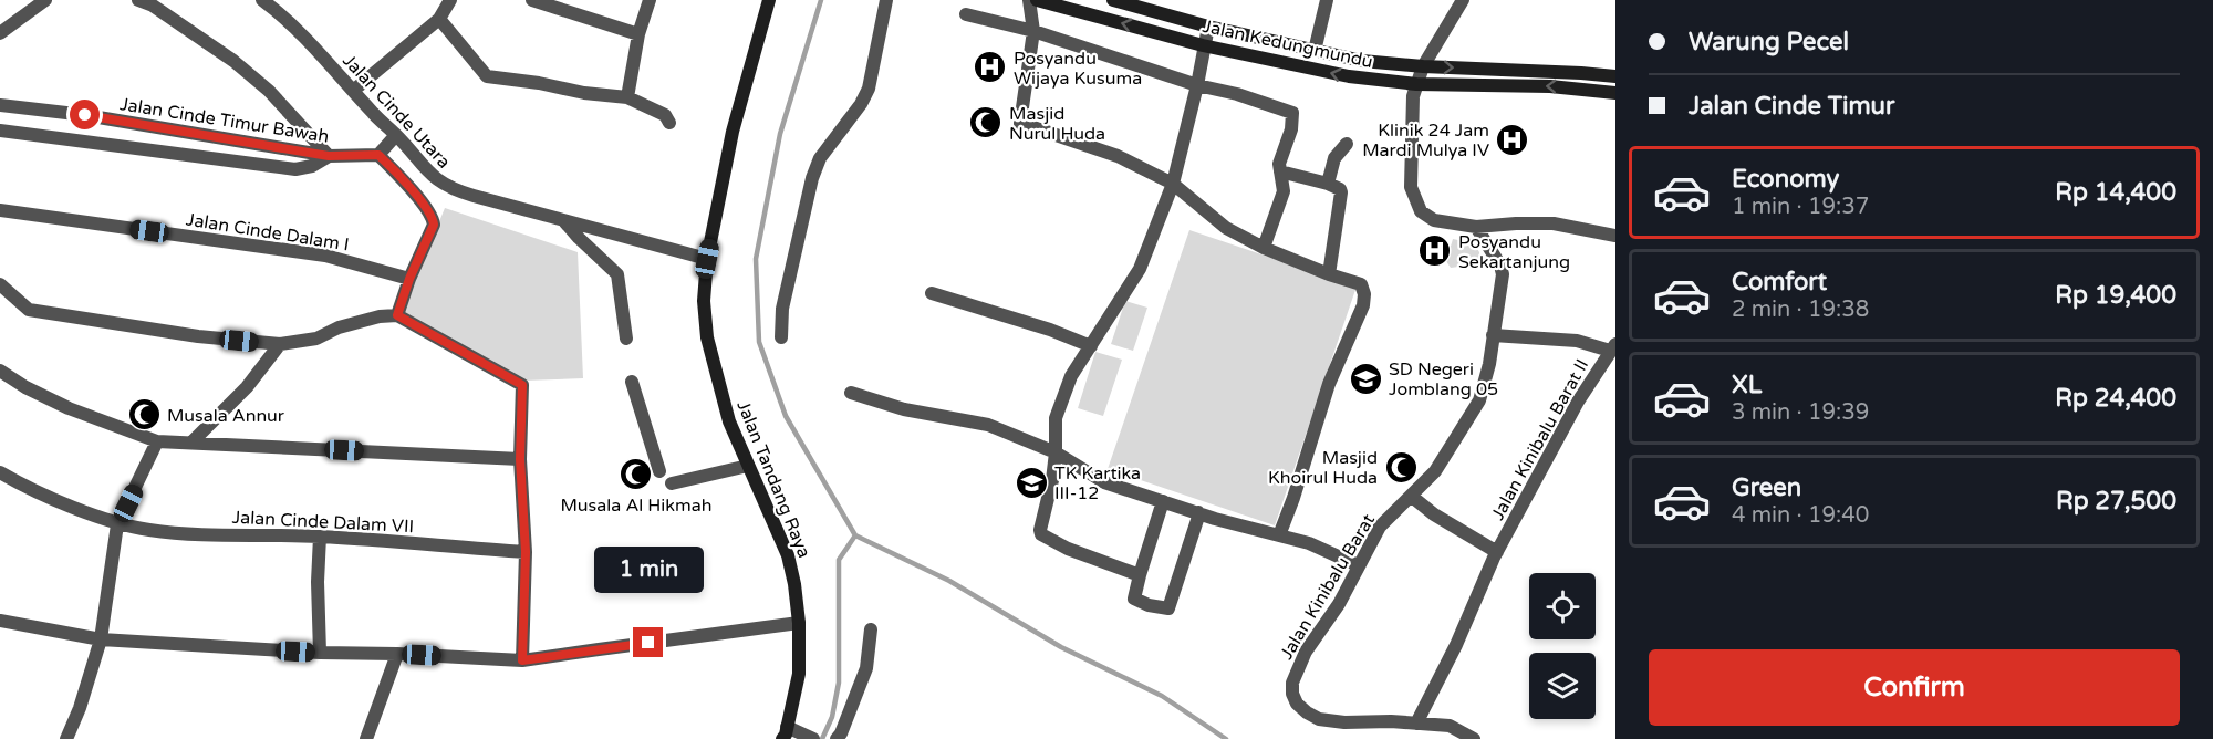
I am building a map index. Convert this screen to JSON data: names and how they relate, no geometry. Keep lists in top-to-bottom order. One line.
{"streets":{"main road":["Jalan Kedungmundu","Jalan Tandang Raya"],"street":["Jalan Cinde Utara","Jalan Cinde Timur Bawah","Jalan Cinde Dalam I","Jalan Kinibalu Barat II","Jalan Cinde Dalam VII","Jalan Kinibalu Barat"]},"crossings":[["Jalan Cinde Utara","Jalan Tandang Raya"],["Jalan Kinibalu Barat II","Jalan Kinibalu Barat"]],"places":{"hospital":["Posyandu Wijaya Kusuma","Klinik 24 Jam Mardi Mulya IV","Posyandu Sekartanjung"],"mosque":["Masjid Nurul Huda","Musala Annur","Masjid Khoirul Huda","Musala Al Hikmah"],"school or university":["SD Negeri Jomblang 05","TK Kartika III-12"]},"page":{"banner":["Warung Pecel","Jalan Cinde Timur"],"list":[{"name":"Economy","note":"1 min · 19:37","value":"Rp 14,400"},{"name":"Comfort","note":"2 min · 19:38","value":"Rp 19,400"},{"name":"XL","note":"3 min · 19:39","value":"Rp 24,400"},{"name":"Green","note":"4 min · 19:40","value":"Rp 27,500"}],"bubble":"1 min","buttons":"Confirm"}}
